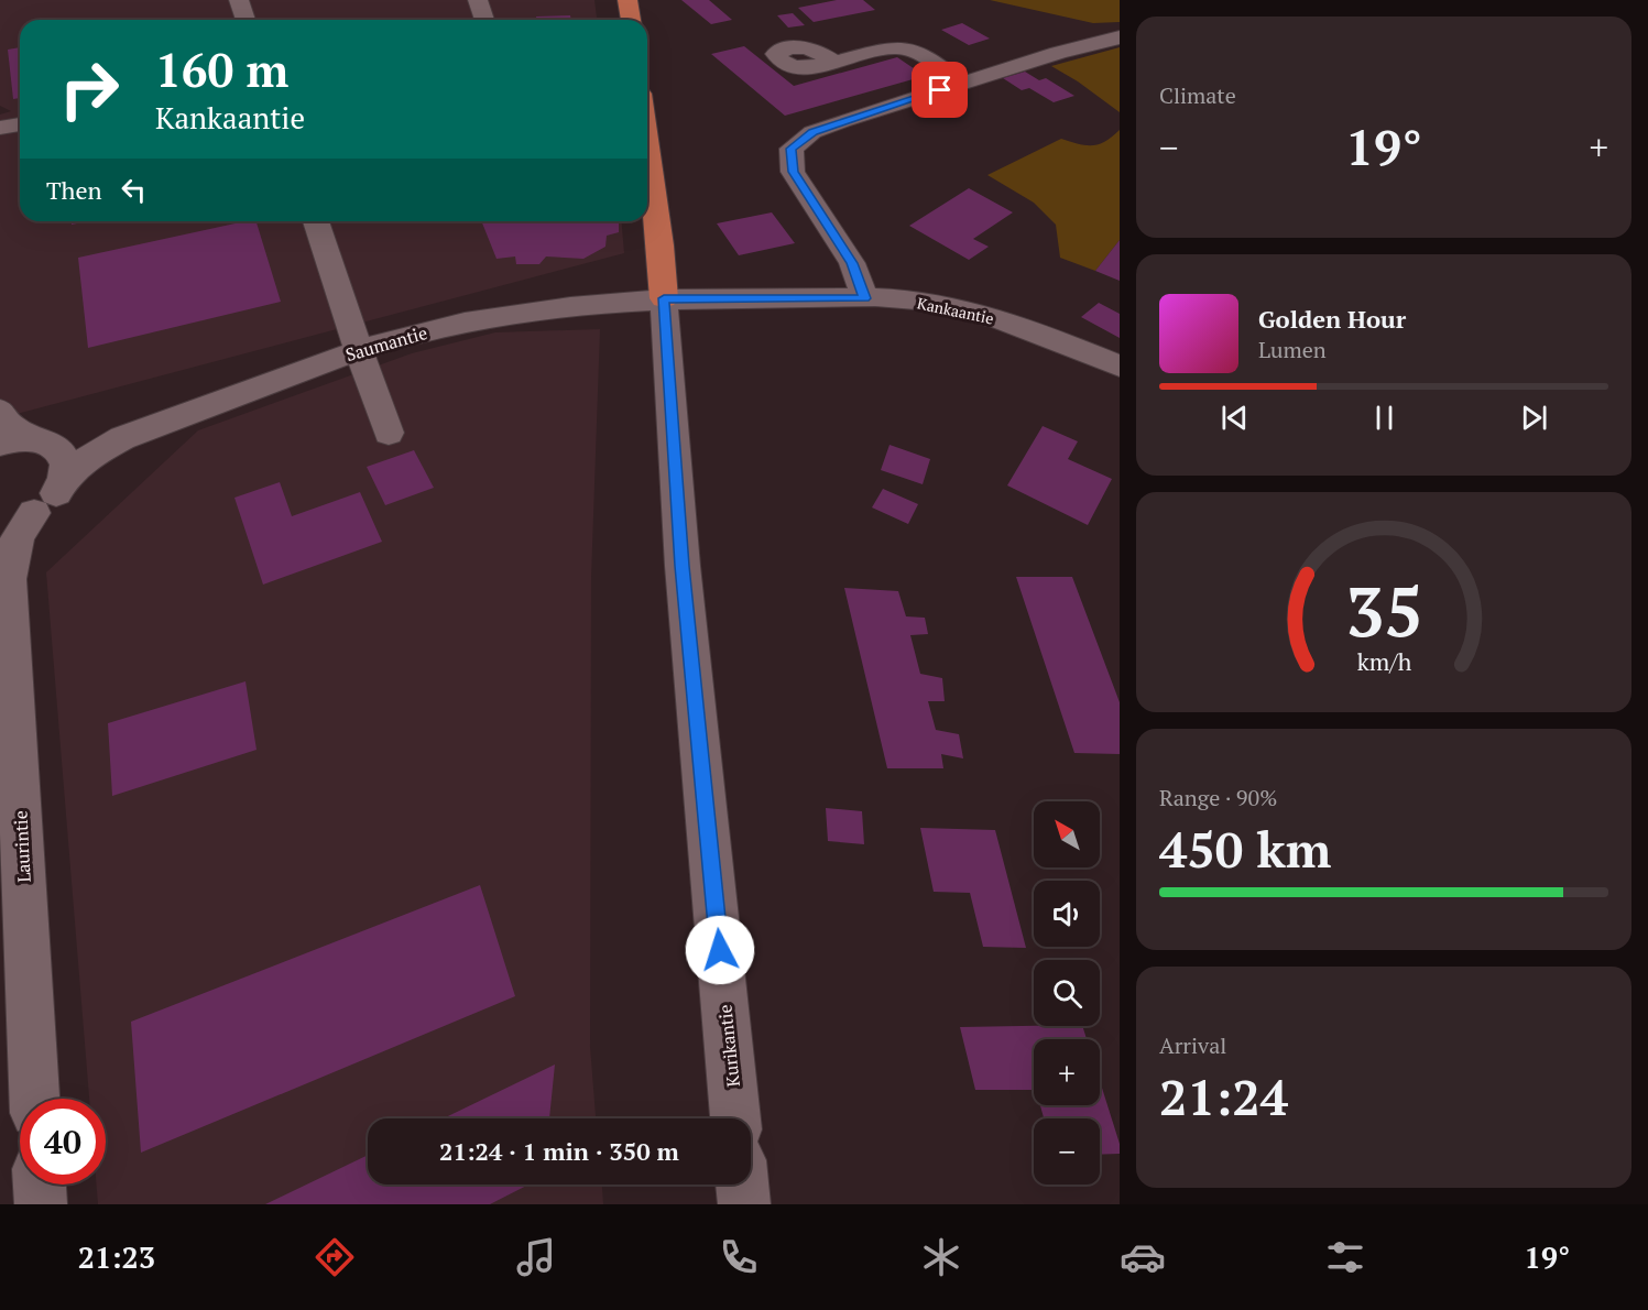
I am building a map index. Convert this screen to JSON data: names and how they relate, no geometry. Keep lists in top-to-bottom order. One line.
{"streets":{"main road":["Kurikantie"],"street":["Kankaantie","Saumantie","Laurintie"]},"crossings":[["Kankaantie","Saumantie"],["Kankaantie","Kurikantie"],["Saumantie","Laurintie"],["Saumantie","Kurikantie"]],"north":"top left","page":{"tile":["Climate",["Range · 90%","450 km"],["Arrival","21:24"]],"turn":["160 m","Kankaantie"],"heat":["−","19°","+"],"then":"Then","song":["Golden Hour","Lumen"],"map_buttons":["+","−"],"limit":"40","trip":"21:24 · 1 min · 350 m","tabs":["21:23","19°"],"gauge":["35","km/h"]}}
